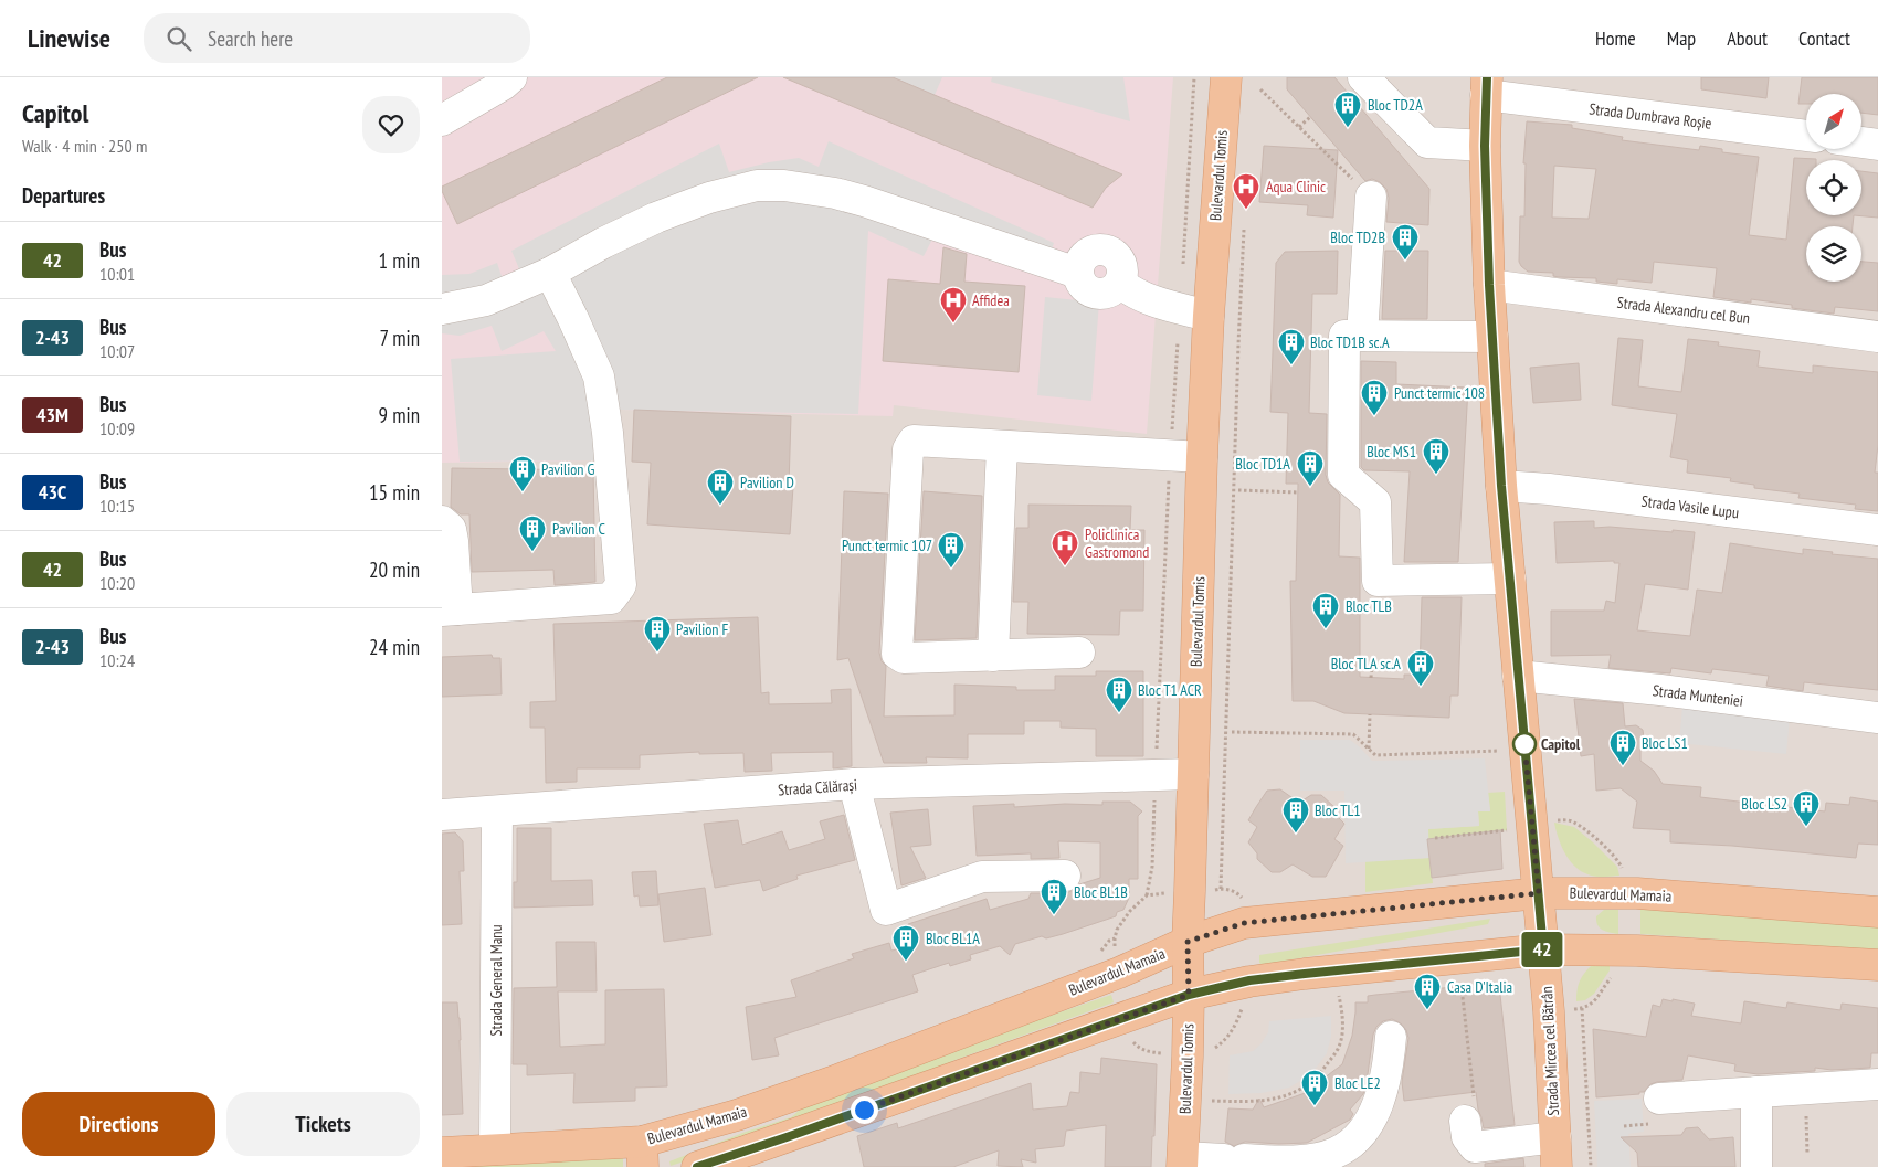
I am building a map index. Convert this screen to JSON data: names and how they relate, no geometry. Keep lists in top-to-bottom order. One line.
{"streets":{"main road":["Bulevardul Tomis","Bulevardul Mamaia","Strada Mircea cel Bătrân"],"street":["Strada Dumbrava Roșie","Strada Alexandru cel Bun","Strada Vasile Lupu","Strada Munteniei","Strada Călărași","Strada General Manu"]},"crossings":[["Strada Dumbrava Roșie","Strada Mircea cel Bătrân"],["Bulevardul Tomis","Strada Călărași"],["Bulevardul Tomis","Bulevardul Mamaia"],["Strada Alexandru cel Bun","Strada Mircea cel Bătrân"],["Strada Vasile Lupu","Strada Mircea cel Bătrân"],["Strada Munteniei","Strada Mircea cel Bătrân"],["Strada Călărași","Strada General Manu"],["Bulevardul Mamaia","Strada General Manu"],["Bulevardul Mamaia","Strada Mircea cel Bătrân"]],"places":{"building":["Bloc TD2A","Bloc TD2B","Bloc TD1B sc.A","Punct termic 108","Bloc MS1","Bloc TD1A","Pavilion G","Pavilion D","Pavilion C","Punct termic 107","Bloc TLB","Pavilion F","Bloc TLA sc.A","Bloc T1 ACR","Bloc LS1","Bloc LS2","Bloc TL1","Bloc BL1B","Bloc BL1A","Casa D'Italia","Bloc LE2"],"hospital":["Aqua Clinic","Affidea","Policlinica Gastromond"],"other":["Capitol"]},"lines":["bus line 42"],"north":"top right","page":{"header":"Linewise","search":"Search here","nav":["Home","Map","About","Contact"],"heading":[["Capitol","Walk · 4 min · 250 m"],"Departures"],"on_map":"42","list":[{"mark":"42","name":"Bus","note":"10:01","value":"1 min"},{"mark":"2-43","name":"Bus","note":"10:07","value":"7 min"},{"mark":"43M","name":"Bus","note":"10:09","value":"9 min"},{"mark":"43C","name":"Bus","note":"10:15","value":"15 min"},{"mark":"42","name":"Bus","note":"10:20","value":"20 min"},{"mark":"2-43","name":"Bus","note":"10:24","value":"24 min"}],"buttons":["Directions","Tickets"]}}
